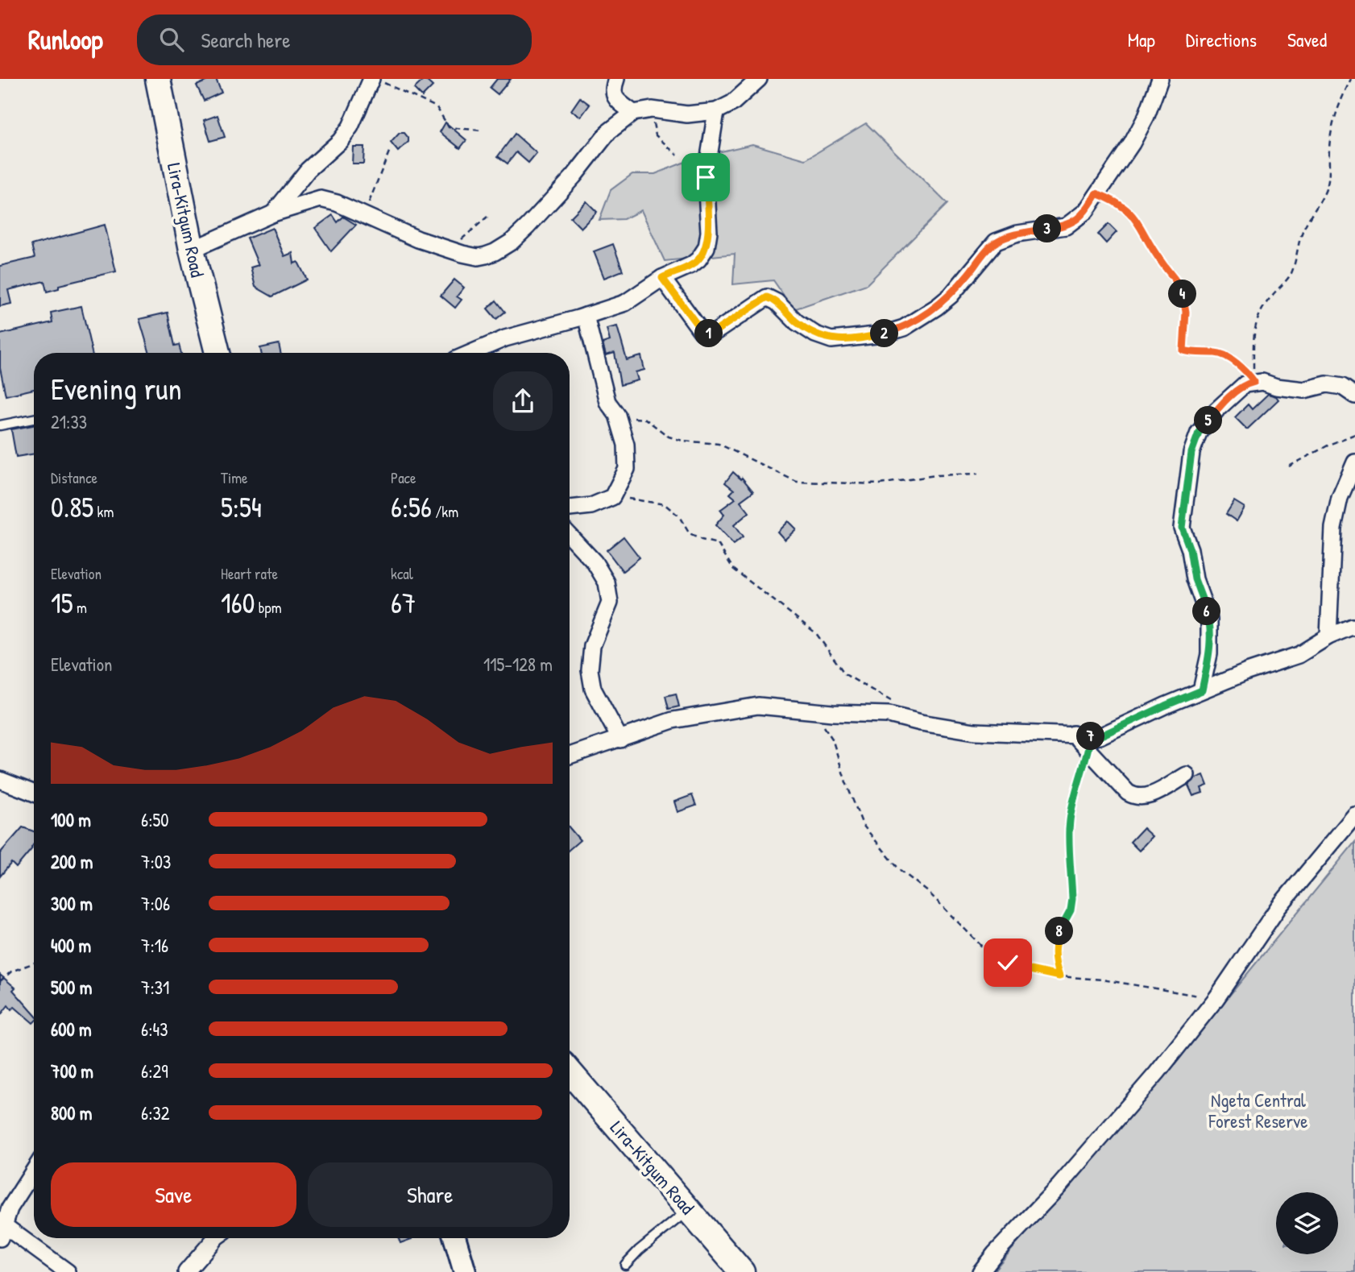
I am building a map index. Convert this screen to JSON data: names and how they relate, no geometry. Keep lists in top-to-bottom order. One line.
{"streets":{"main road":["Lira-Kitgum Road"]},"parks":["Ngeta Central Forest Reserve"],"page":{"header":"Runloop","search":"Search here","nav":["Map","Directions","Saved"],"pins":["3","4","1","2","5","6","7","8"],"heading":["Evening run","21:33"],"stats":[["Distance","0.85 km"],["Time","5:54"],["Pace","6:56 /km"],["Elevation","15 m"],["Heart rate","160 bpm"],["kcal","67"]],"chart":["Elevation","115–128 m"],"list":[{"name":"100 m","note":"6:50"},{"name":"200 m","note":"7:03"},{"name":"300 m","note":"7:06"},{"name":"400 m","note":"7:16"},{"name":"500 m","note":"7:31"},{"name":"600 m","note":"6:43"},{"name":"700 m","note":"6:29"},{"name":"800 m","note":"6:32"}],"buttons":["Save","Share"]}}
